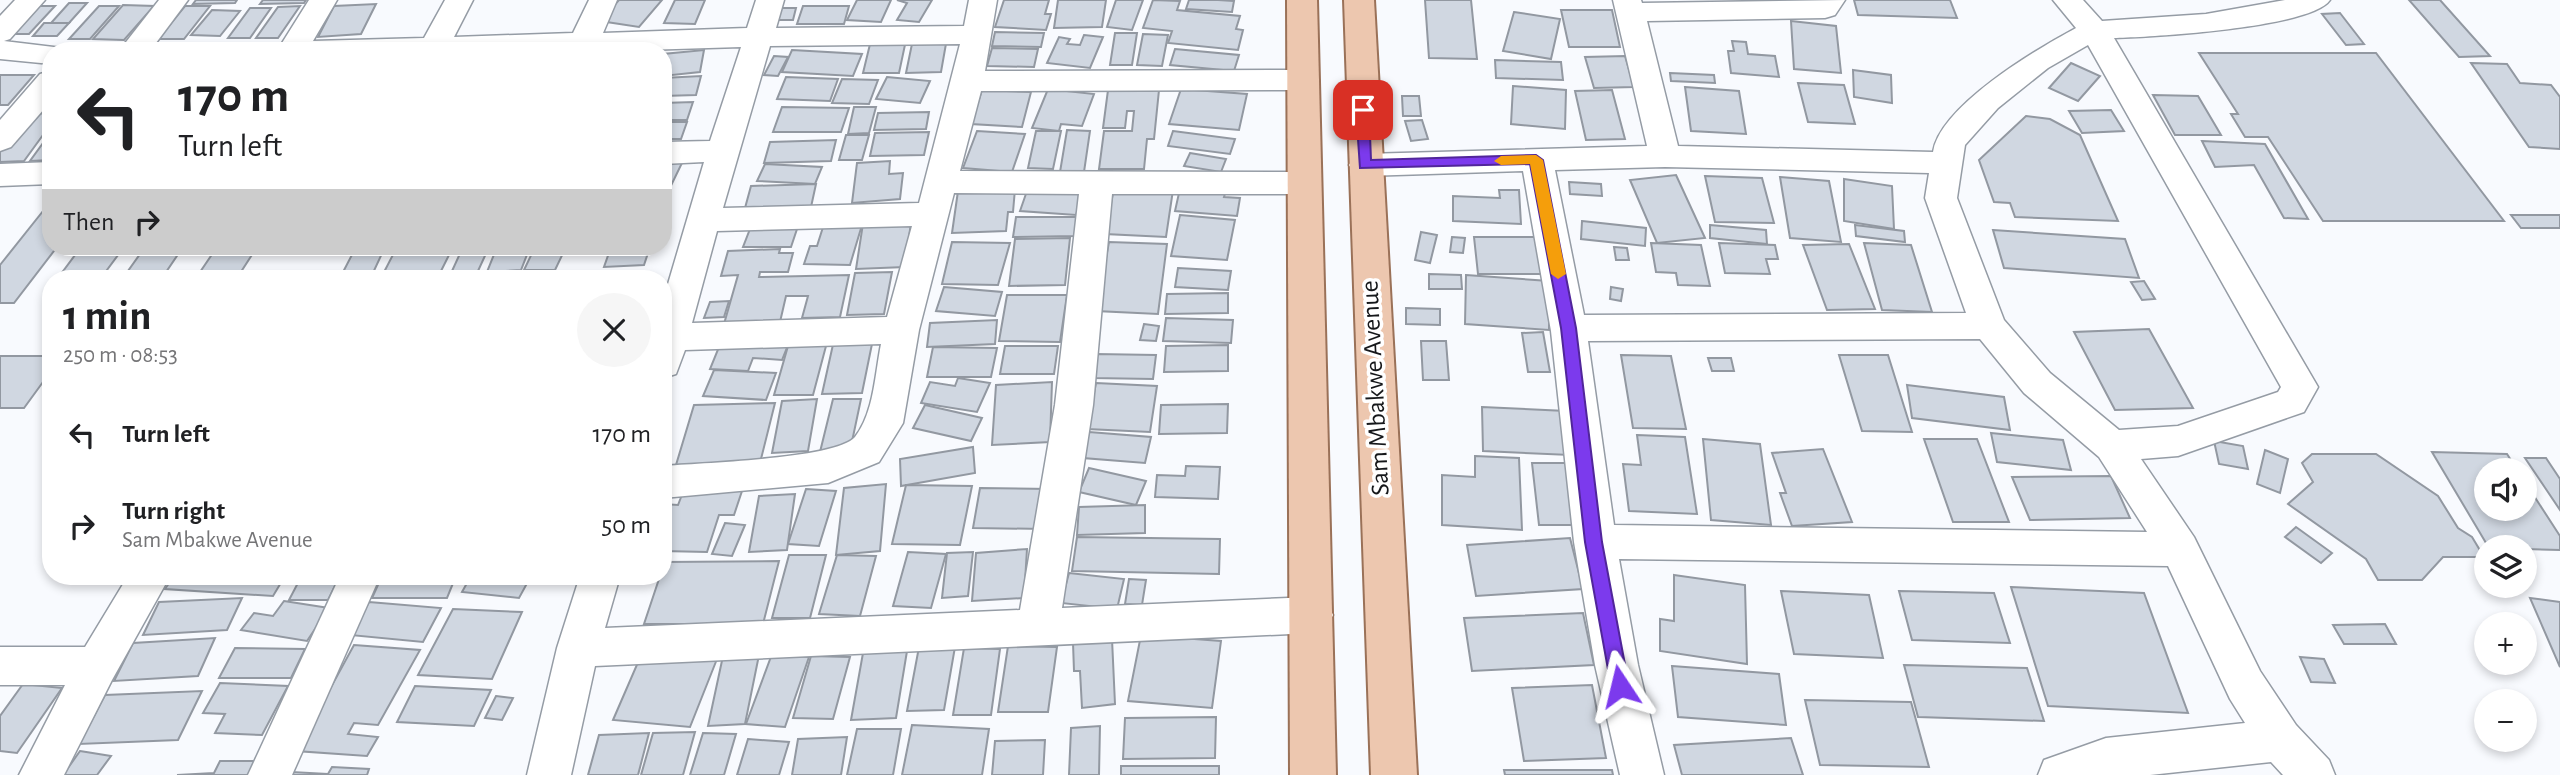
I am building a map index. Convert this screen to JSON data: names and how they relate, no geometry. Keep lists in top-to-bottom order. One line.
{"streets":{"main road":["Sam Mbakwe Avenue"]},"page":{"turn":["170 m","Turn left"],"then":"Then","heading":["1 min","250 m · 08:53"],"list":[{"name":"Turn left","value":"170 m"},{"name":"Turn right","note":"Sam Mbakwe Avenue","value":"50 m"}],"map_buttons":["+","−"]}}
